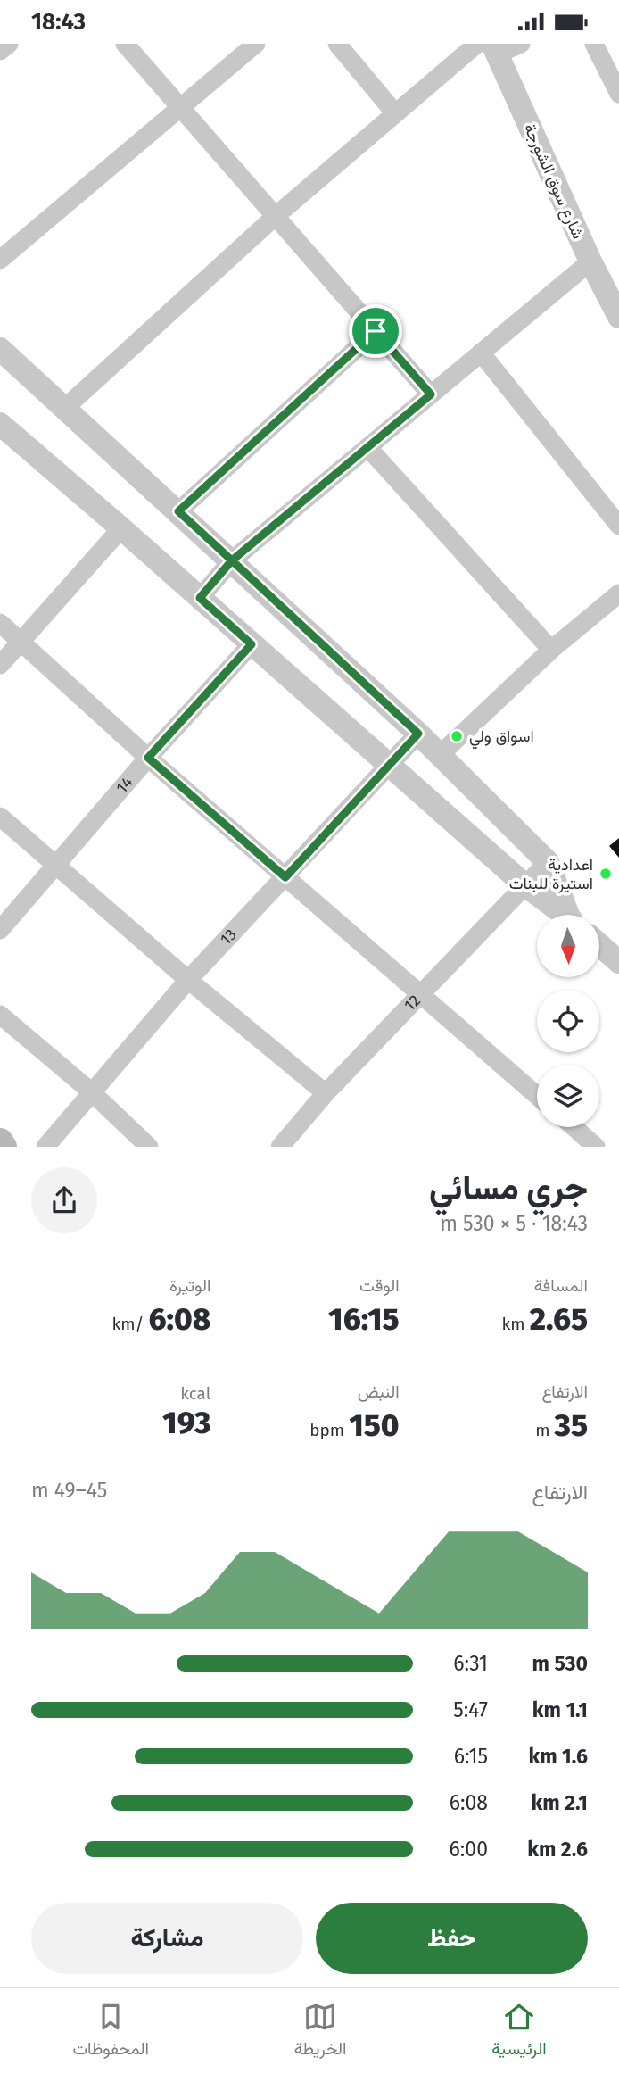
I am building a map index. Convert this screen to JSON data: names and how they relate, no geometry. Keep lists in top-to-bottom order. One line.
{"streets":{"street":["شارع سوق الشورجة","14","13","12"]},"places":["اسواق ولي","اعدادية استيرة للبنات"],"north":"bottom","page":{"status":"18:43","heading":["جري مسائي","18:43 · 5 × 530 m"],"stats":[["المسافة","2.65 km"],["الوقت","16:15"],["الوتيرة","6:08 /km"],["الارتفاع","35 m"],["النبض","150 bpm"],["kcal","193"]],"chart":["الارتفاع","45–49 m"],"list":[{"name":"530 m","note":"6:31"},{"name":"1.1 km","note":"5:47"},{"name":"1.6 km","note":"6:15"},{"name":"2.1 km","note":"6:08"},{"name":"2.6 km","note":"6:00"}],"buttons":["حفظ","مشاركة"],"tabs":["الرئيسية","الخريطة","المحفوظات"]}}
